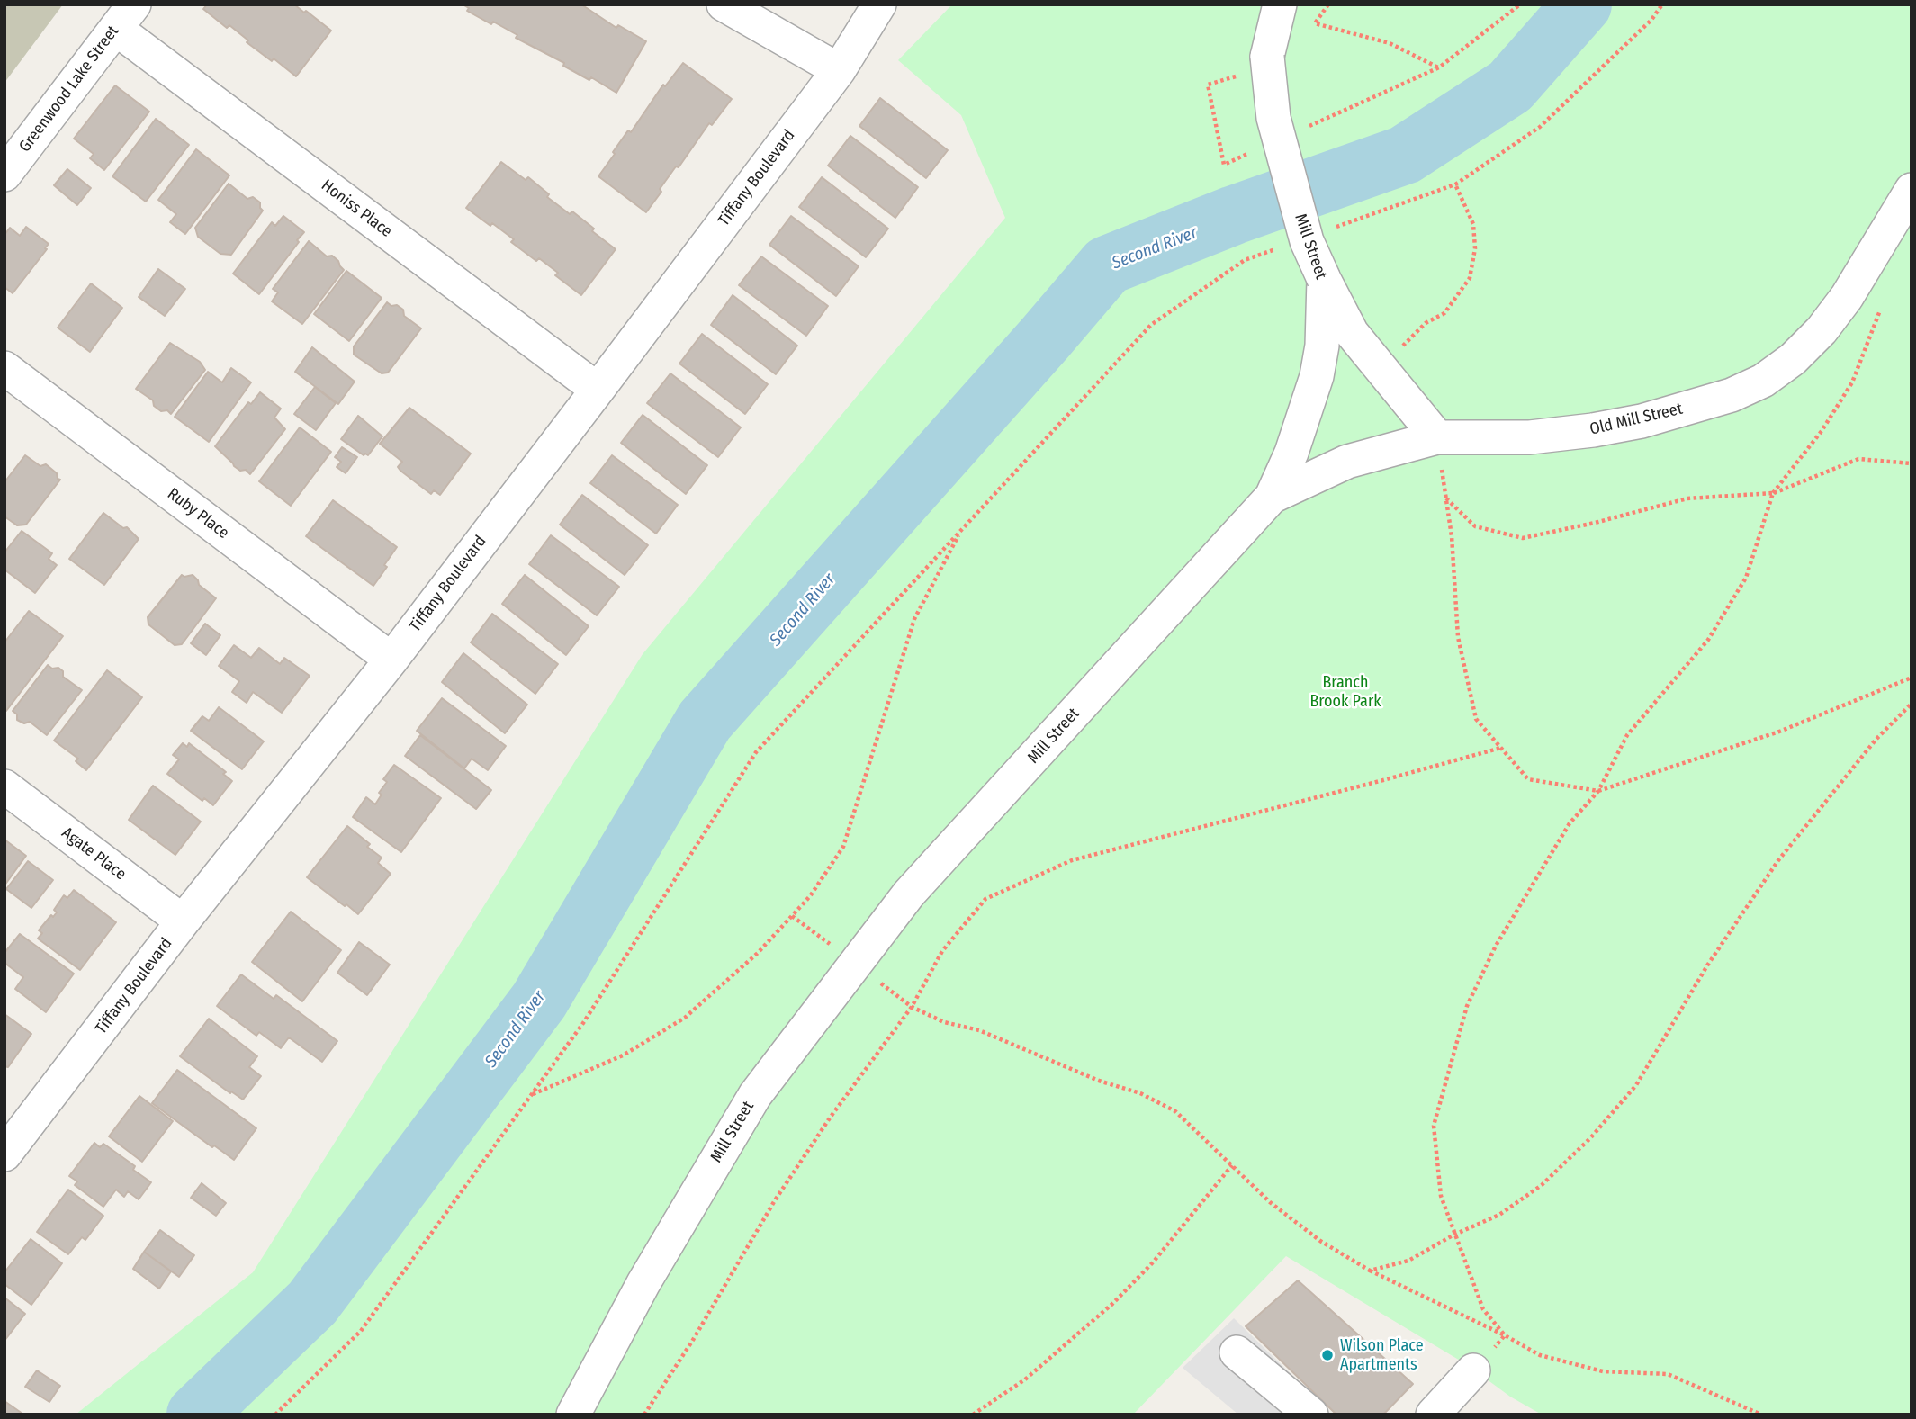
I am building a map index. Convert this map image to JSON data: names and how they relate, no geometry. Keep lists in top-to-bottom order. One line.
{"streets":{"street":["Greenwood Lake Street","Tiffany Boulevard","Honiss Place","Mill Street","Old Mill Street","Ruby Place","Agate Place"]},"crossings":[["Greenwood Lake Street","Honiss Place"],["Tiffany Boulevard","Honiss Place"],["Tiffany Boulevard","Ruby Place"],["Tiffany Boulevard","Agate Place"],["Mill Street","Old Mill Street"]],"water":["Second River"],"parks":["Branch Brook Park"],"places":["Wilson Place Apartments"]}
